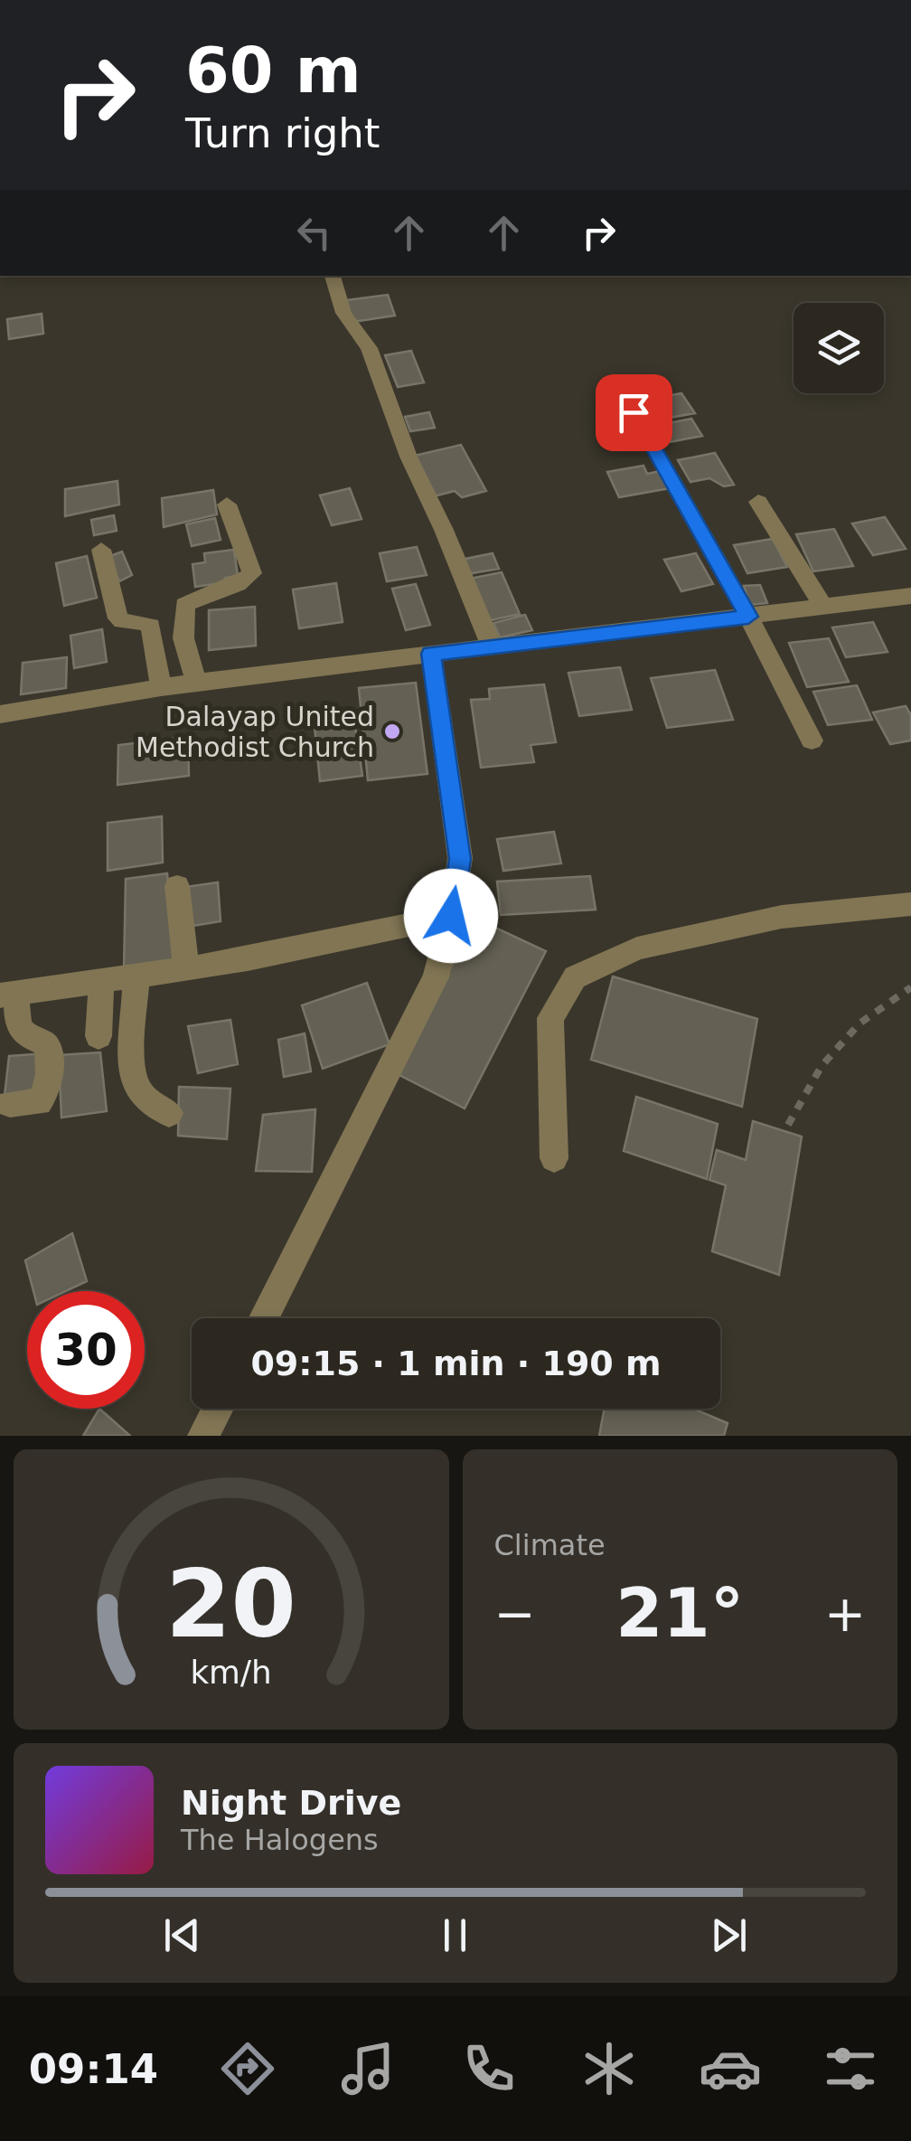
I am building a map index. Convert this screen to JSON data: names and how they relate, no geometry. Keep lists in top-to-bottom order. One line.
{"places":["Dalayap United Methodist Church"],"page":{"turn":["60 m","Turn right"],"limit":"30","trip":"09:15 · 1 min · 190 m","tile":"Climate","heat":["−","21°","+"],"song":["Night Drive","The Halogens"],"tabs":"09:14","gauge":["20","km/h"]}}
